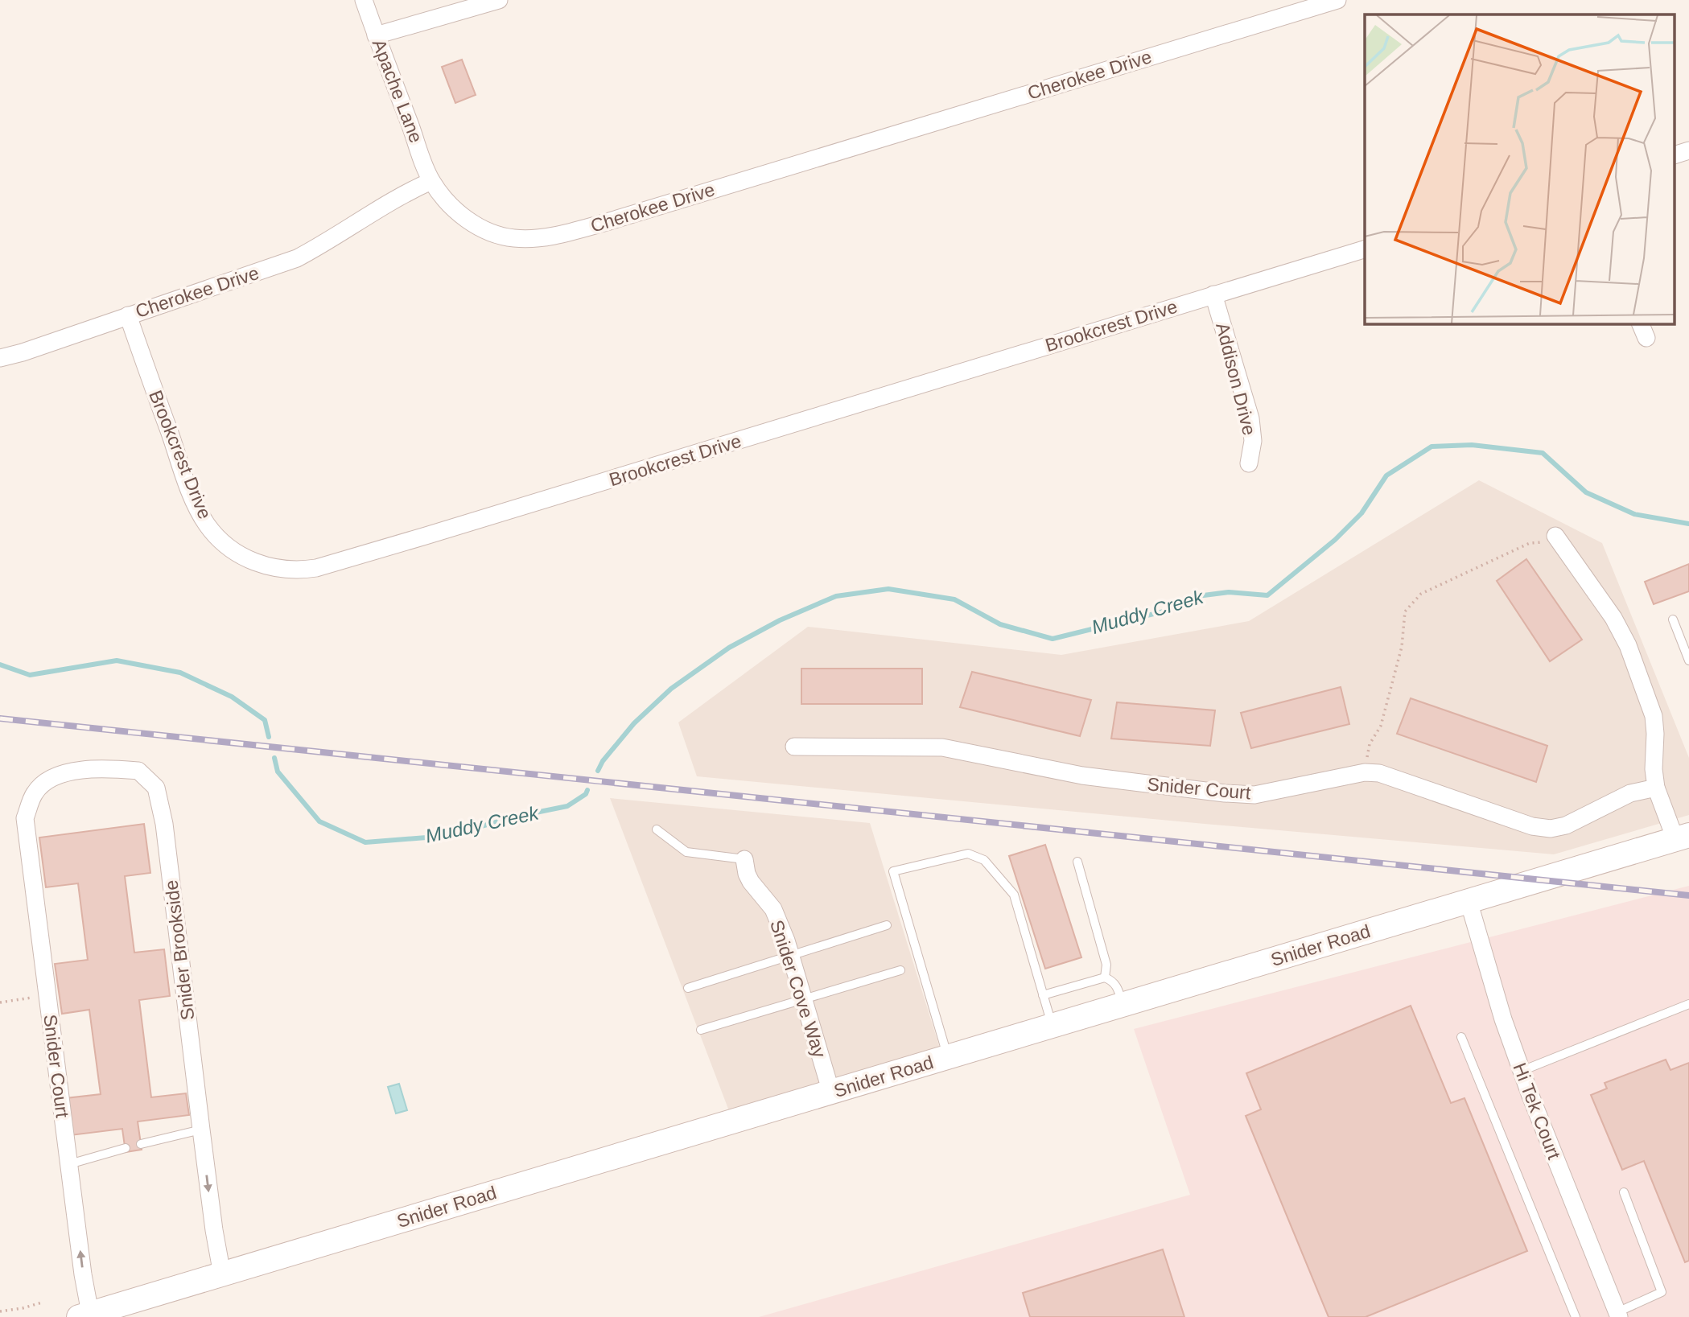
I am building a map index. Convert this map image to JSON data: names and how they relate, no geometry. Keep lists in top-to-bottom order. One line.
{"streets":{"street":["Cherokee Drive","Apache Lane","Brookcrest Drive","Addison Drive","Snider Court","Snider Road","Snider Brookside","Snider Cove Way","Hi Tek Court"]},"crossings":[["Cherokee Drive","Apache Lane"],["Cherokee Drive","Brookcrest Drive"],["Brookcrest Drive","Addison Drive"],["Snider Court","Snider Road"],["Snider Court","Snider Brookside"],["Snider Road","Snider Brookside"],["Snider Road","Snider Cove Way"],["Snider Road","Hi Tek Court"]],"water":["Muddy Creek"]}
